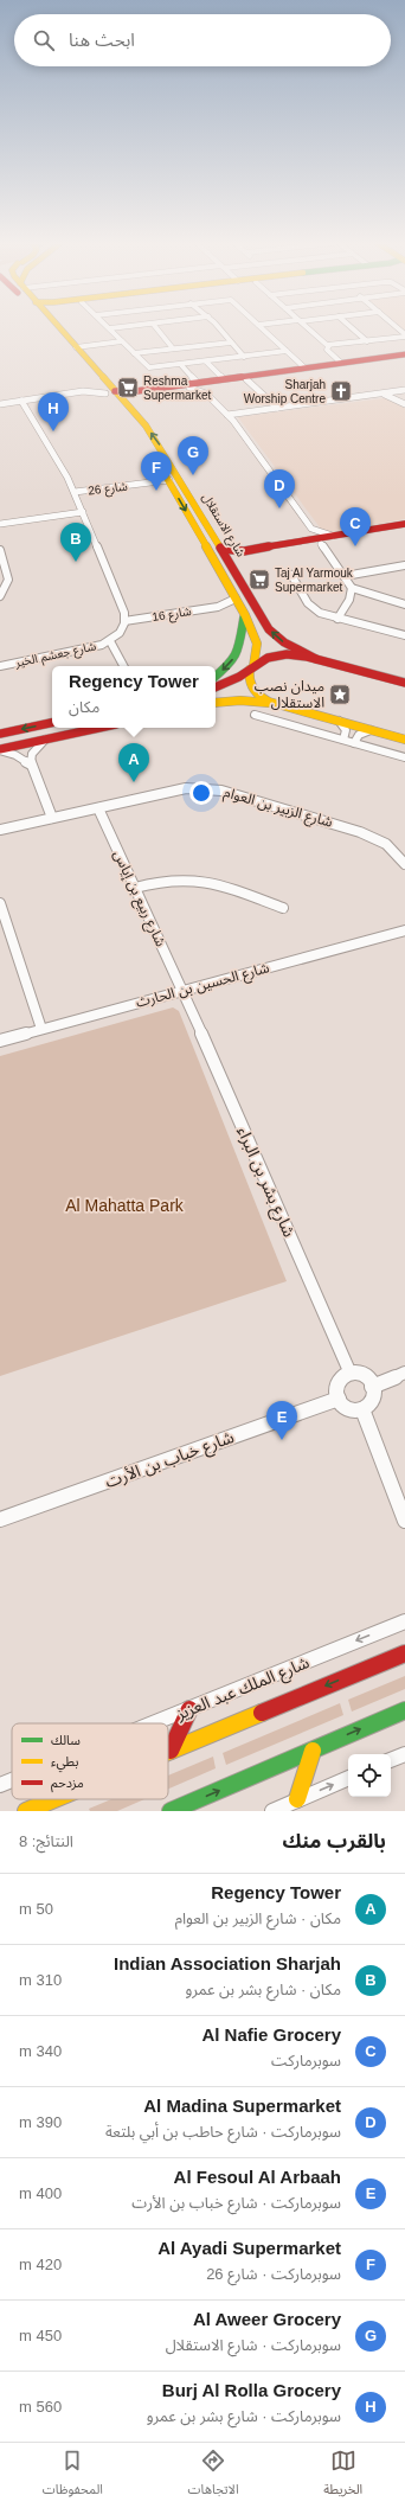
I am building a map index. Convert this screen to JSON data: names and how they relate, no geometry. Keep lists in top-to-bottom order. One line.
{"streets":{"main road":["شارع الاستقلال","شارع الملك عبد العزيز"],"street":["شارع 26","شارع 16","شارع جعشم الخير","شارع الزبير بن العوام","شارع ربيع بن إياس","شارع الحسين بن الحارث","شارع بشر بن البراء","شارع خباب بن الأرت"]},"crossings":[["شارع 26","شارع الاستقلال"],["شارع الاستقلال","شارع 16"],["شارع الزبير بن العوام","شارع ربيع بن إياس"],["شارع ربيع بن إياس","شارع الحسين بن الحارث"],["شارع ربيع بن إياس","شارع بشر بن البراء"],["شارع الحسين بن الحارث","شارع بشر بن البراء"],["شارع بشر بن البراء","شارع خباب بن الأرت"]],"one_way":["شارع الملك عبد العزيز"],"parks":["Al Mahatta Park"],"places":{"supermarket":["Reshma Supermarket","Taj Al Yarmouk Supermarket"],"church":["Sharjah Worship Centre"],"place":["ميدان نصب الاستقلال"]},"legend":["سالك","بطيء","مزدحم"],"page":{"search":"ابحث هنا","pins":["H","G","F","D","C","B","A","E"],"popup":["Regency Tower","مكان"],"heading":["بالقرب منك","النتائج: 8"],"list":[{"mark":"A","name":"Regency Tower","note":"مكان · شارع الزبير بن العوام","value":"50 m"},{"mark":"B","name":"Indian Association Sharjah","note":"مكان · شارع بشر بن عمرو","value":"310 m"},{"mark":"C","name":"Al Nafie Grocery","note":"سوبرماركت","value":"340 m"},{"mark":"D","name":"Al Madina Supermarket","note":"سوبرماركت · شارع حاطب بن أبي بلتعة","value":"390 m"},{"mark":"E","name":"Al Fesoul Al Arbaah","note":"سوبرماركت · شارع خباب بن الأرت","value":"400 m"},{"mark":"F","name":"Al Ayadi Supermarket","note":"سوبرماركت · شارع 26","value":"420 m"},{"mark":"G","name":"Al Aweer Grocery","note":"سوبرماركت · شارع الاستقلال","value":"450 m"},{"mark":"H","name":"Burj Al Rolla Grocery","note":"سوبرماركت · شارع بشر بن عمرو","value":"560 m"}],"nav":["الخريطة","الاتجاهات","المحفوظات"]}}
